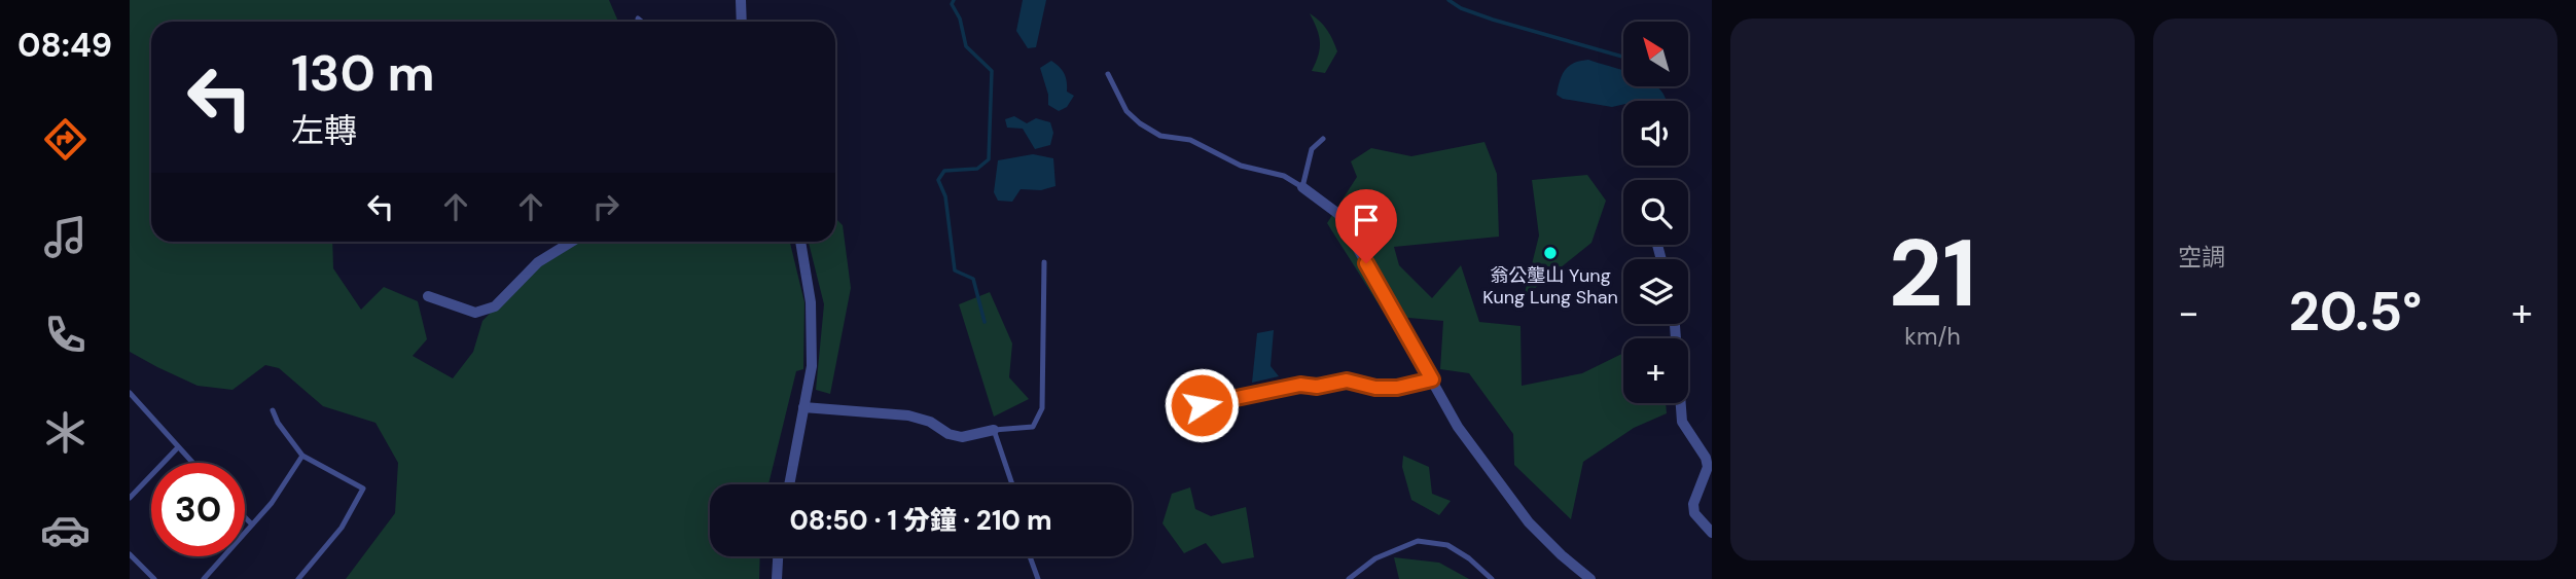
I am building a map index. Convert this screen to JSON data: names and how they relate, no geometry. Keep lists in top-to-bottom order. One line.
{"places":["翁公壟山 Yung Kung Lung Shan"],"north":"top left","page":{"tabs":"08:49","tile":[["21","km/h"],"空調"],"map_buttons":"+","turn":["130 m","左轉"],"heat":["−","20.5°","+"],"limit":"30","trip":"08:50 · 1 分鐘 · 210 m"}}
